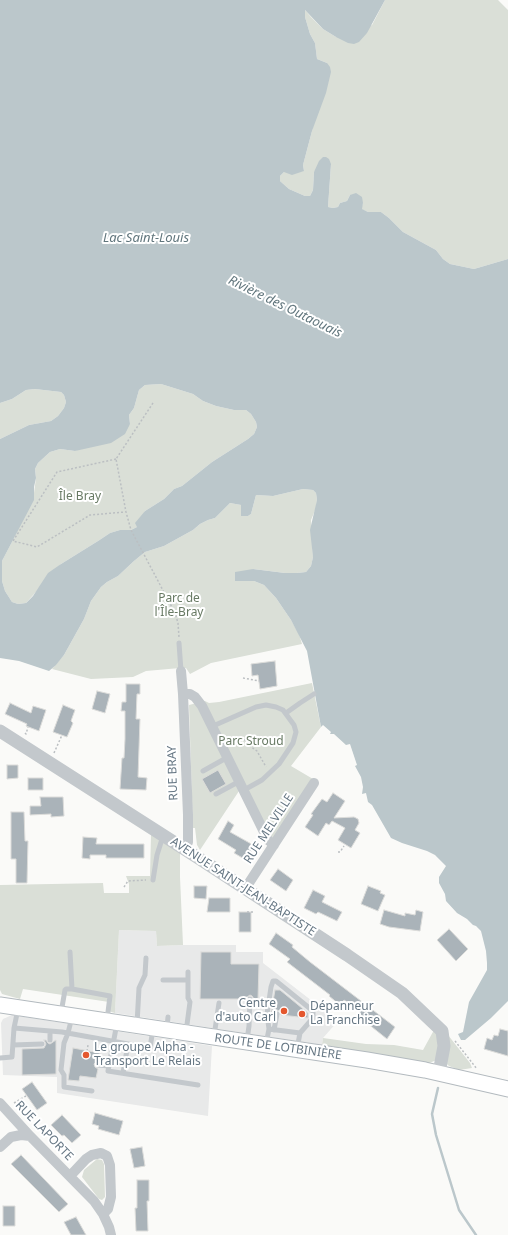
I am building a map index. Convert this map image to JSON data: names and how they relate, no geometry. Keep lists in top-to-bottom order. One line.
{"streets":{"main road":["ROUTE DE LOTBINIÈRE"],"street":["RUE BRAY","RUE MELVILLE","AVENUE SAINT-JEAN-BAPTISTE","RUE LAPORTE"]},"crossings":[["RUE BRAY","AVENUE SAINT-JEAN-BAPTISTE"],["RUE MELVILLE","AVENUE SAINT-JEAN-BAPTISTE"],["AVENUE SAINT-JEAN-BAPTISTE","ROUTE DE LOTBINIÈRE"]],"water":["Lac Saint-Louis","Rivière des Outaouais"],"parks":["Île Bray","Parc de l'Île-Bray","Parc Stroud"],"places":["Centre d'auto Carl","Dépanneur La Franchise","Le groupe Alpha - Transport Le Relais"]}
